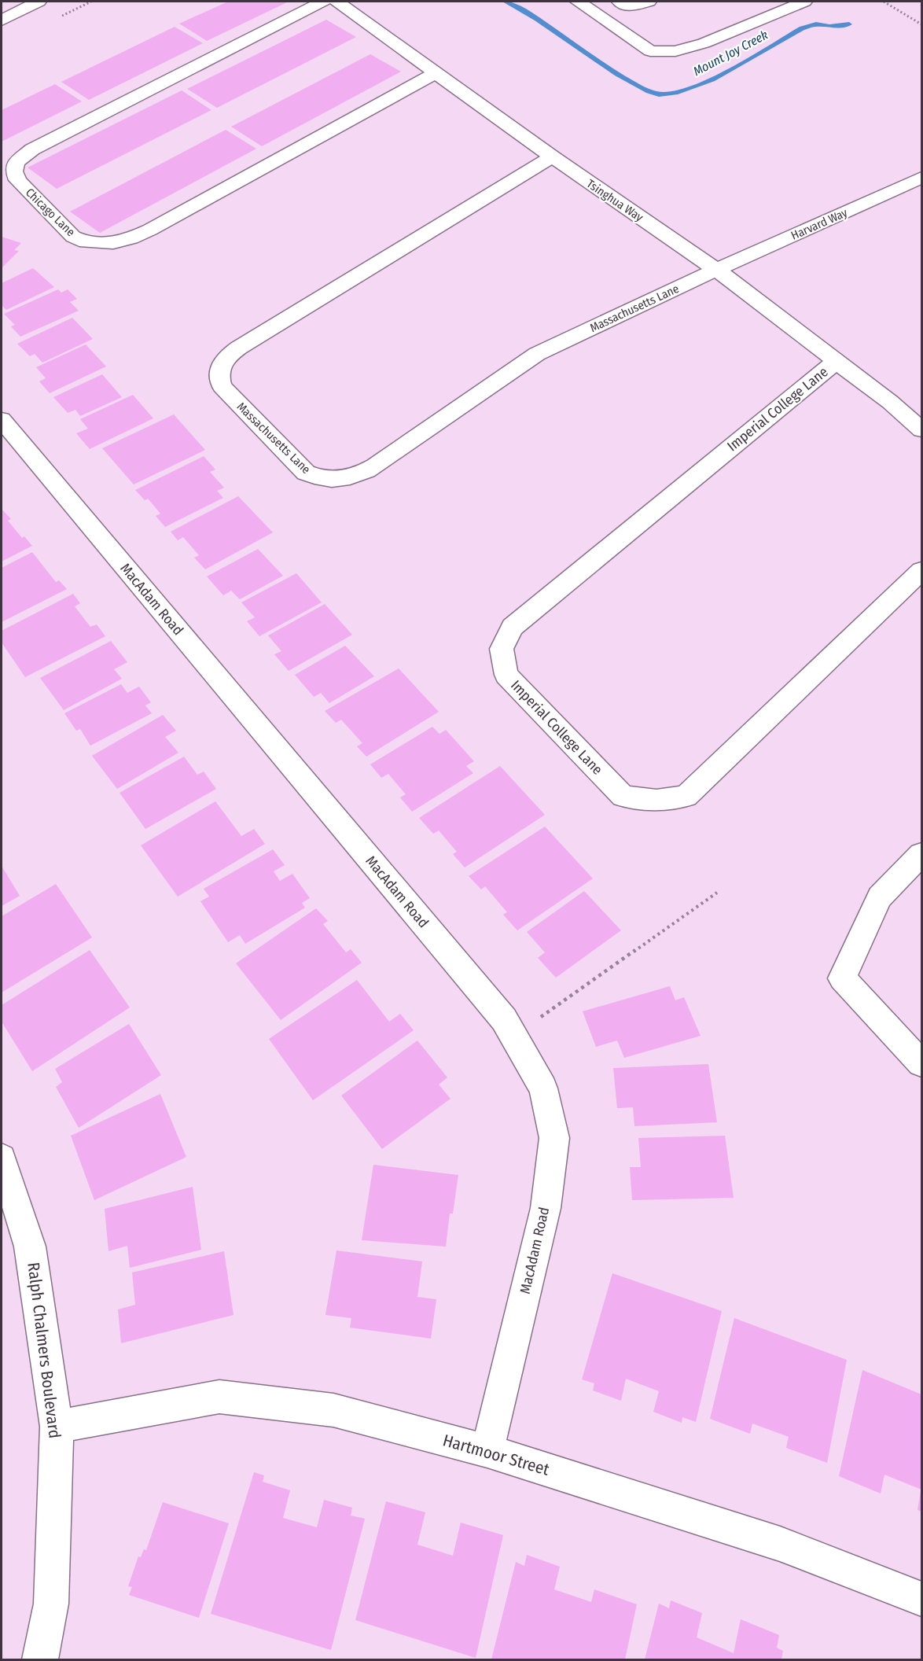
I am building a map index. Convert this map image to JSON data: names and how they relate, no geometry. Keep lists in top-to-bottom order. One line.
{"streets":{"street":["Tsinghua Way","Chicago Lane","Harvard Way","Massachusetts Lane","Imperial College Lane","MacAdam Road","Ralph Chalmers Boulevard","Hartmoor Street"]},"crossings":[["Tsinghua Way","Chicago Lane"],["Tsinghua Way","Harvard Way"],["Tsinghua Way","Massachusetts Lane"],["Tsinghua Way","Imperial College Lane"],["Harvard Way","Massachusetts Lane"],["MacAdam Road","Hartmoor Street"],["Ralph Chalmers Boulevard","Hartmoor Street"]],"water":["Mount Joy Creek"]}
